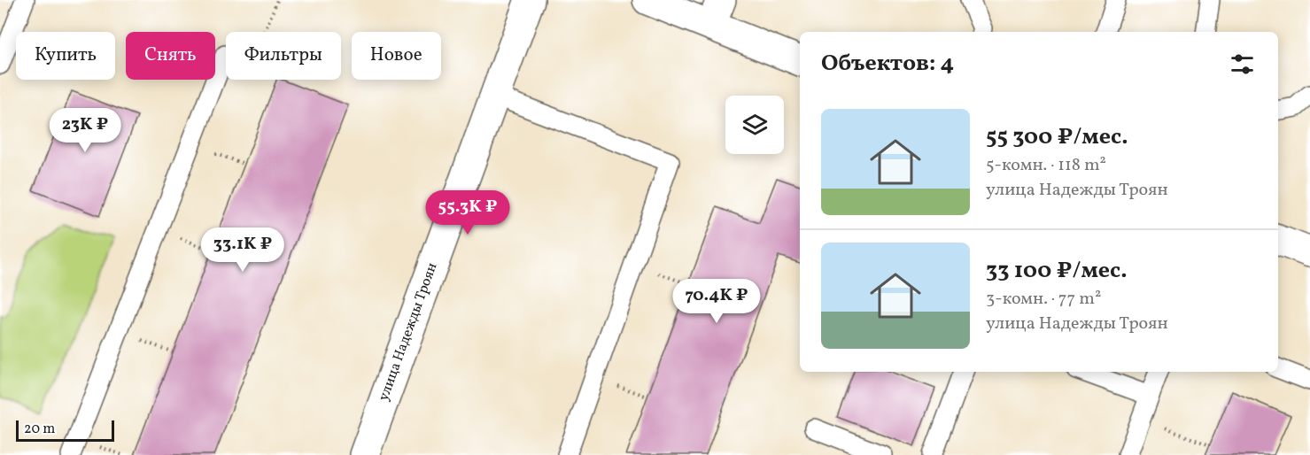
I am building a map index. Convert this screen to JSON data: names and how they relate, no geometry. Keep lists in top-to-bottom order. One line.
{"streets":{"street":["улица Надежды Троян"]},"scale_bar":"20 m","page":{"chip":["Купить","Снять","Фильтры","Новое"],"heading":"Объектов: 4","list":[{"name":"55 300 ₽/мес.","note":"5-комн. · 118 m² · улица Надежды Троян"},{"name":"33 100 ₽/мес.","note":"3-комн. · 77 m² · улица Надежды Троян"}],"price":["23K ₽","55.3K ₽","33.1K ₽","70.4K ₽"],"scale":"20 m"}}
